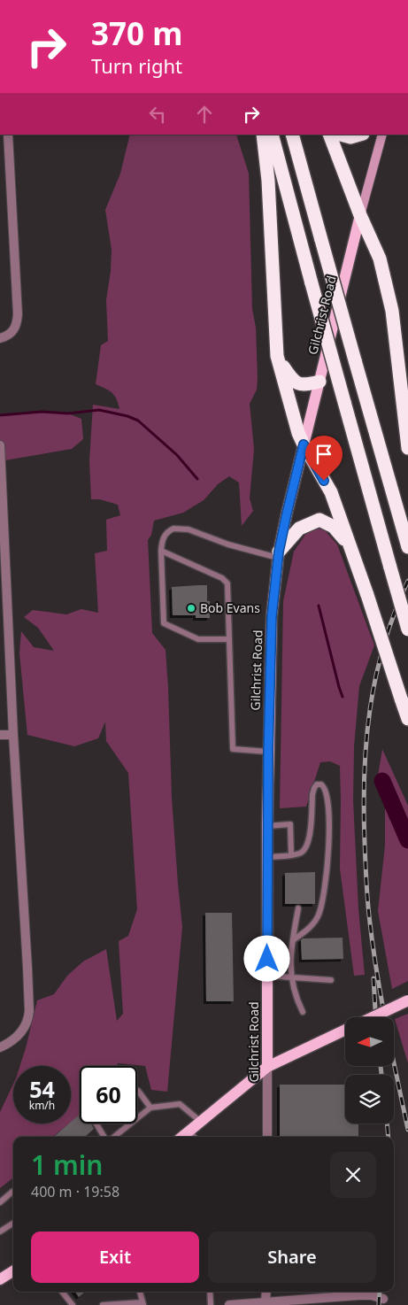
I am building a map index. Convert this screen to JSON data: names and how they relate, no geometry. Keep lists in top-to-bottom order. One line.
{"streets":{"main road":["Gilchrist Road"]},"places":["Bob Evans"],"north":"left","page":{"turn":["370 m","Turn right"],"speed":"54 km/h","limit":"60","heading":["1 min","400 m · 19:58"],"buttons":["Exit","Share"]}}
